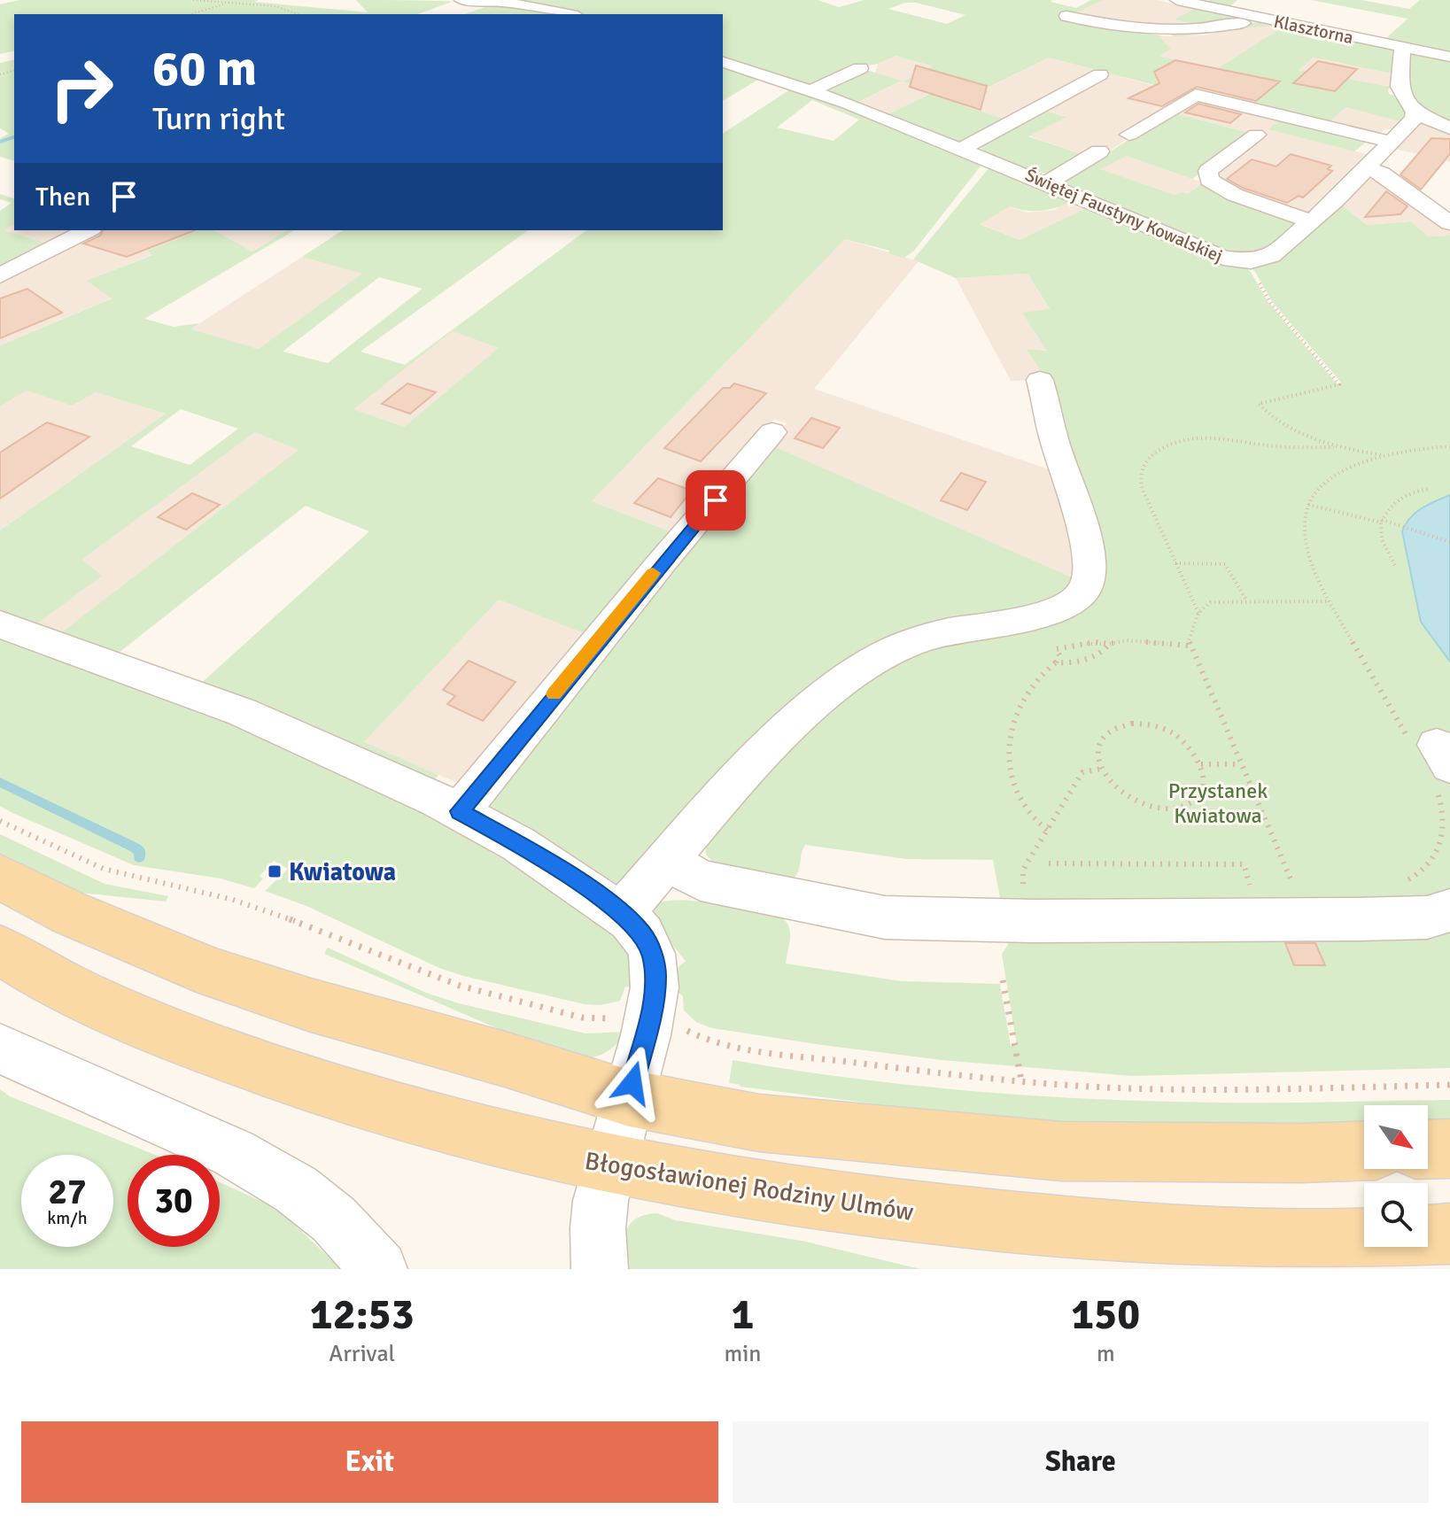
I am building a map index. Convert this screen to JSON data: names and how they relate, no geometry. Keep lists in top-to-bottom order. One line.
{"streets":{"main road":["Błogosławionej Rodziny Ulmów"],"street":["Klasztorna","Świętej Faustyny Kowalskiej"]},"parks":["Przystanek Kwiatowa"],"places":{"transit":["Kwiatowa"]},"north":"bottom right","page":{"turn":["60 m","Turn right"],"then":"Then","speed":"27 km/h","limit":"30","eta":["12:53","Arrival","1","min","150","m"],"buttons":["Exit","Share"]}}
